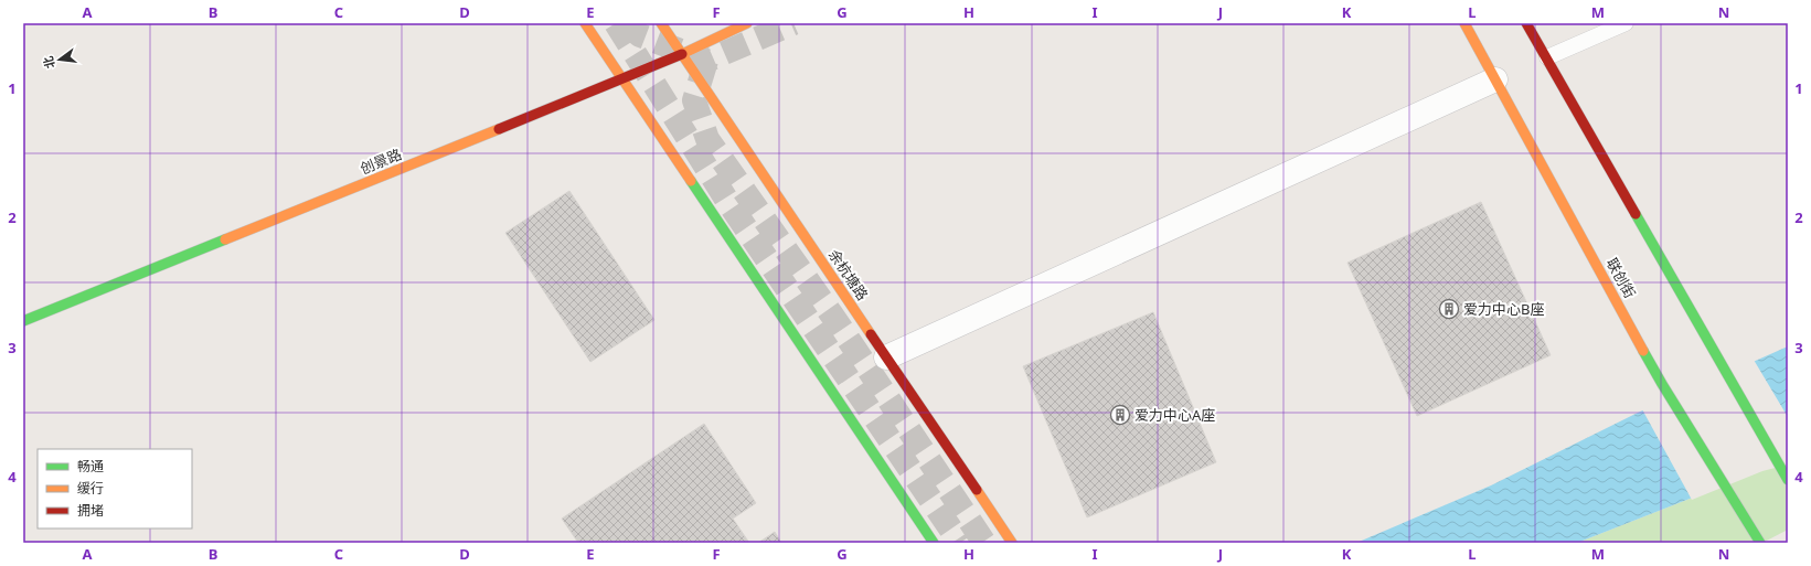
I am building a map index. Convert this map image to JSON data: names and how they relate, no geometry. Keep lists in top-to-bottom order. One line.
{"streets":{"street":["创景路","余杭塘路","联创街"]},"crossings":[["创景路","余杭塘路"]],"places":{"building":["爱力中心B座","爱力中心A座"]},"legend":["畅通","缓行","拥堵"],"north":"left","grid":{"columns":["A","B","C","D","E","F","G","H","I","J","K","L","M","N"],"rows":["1","2","3","4"]}}
